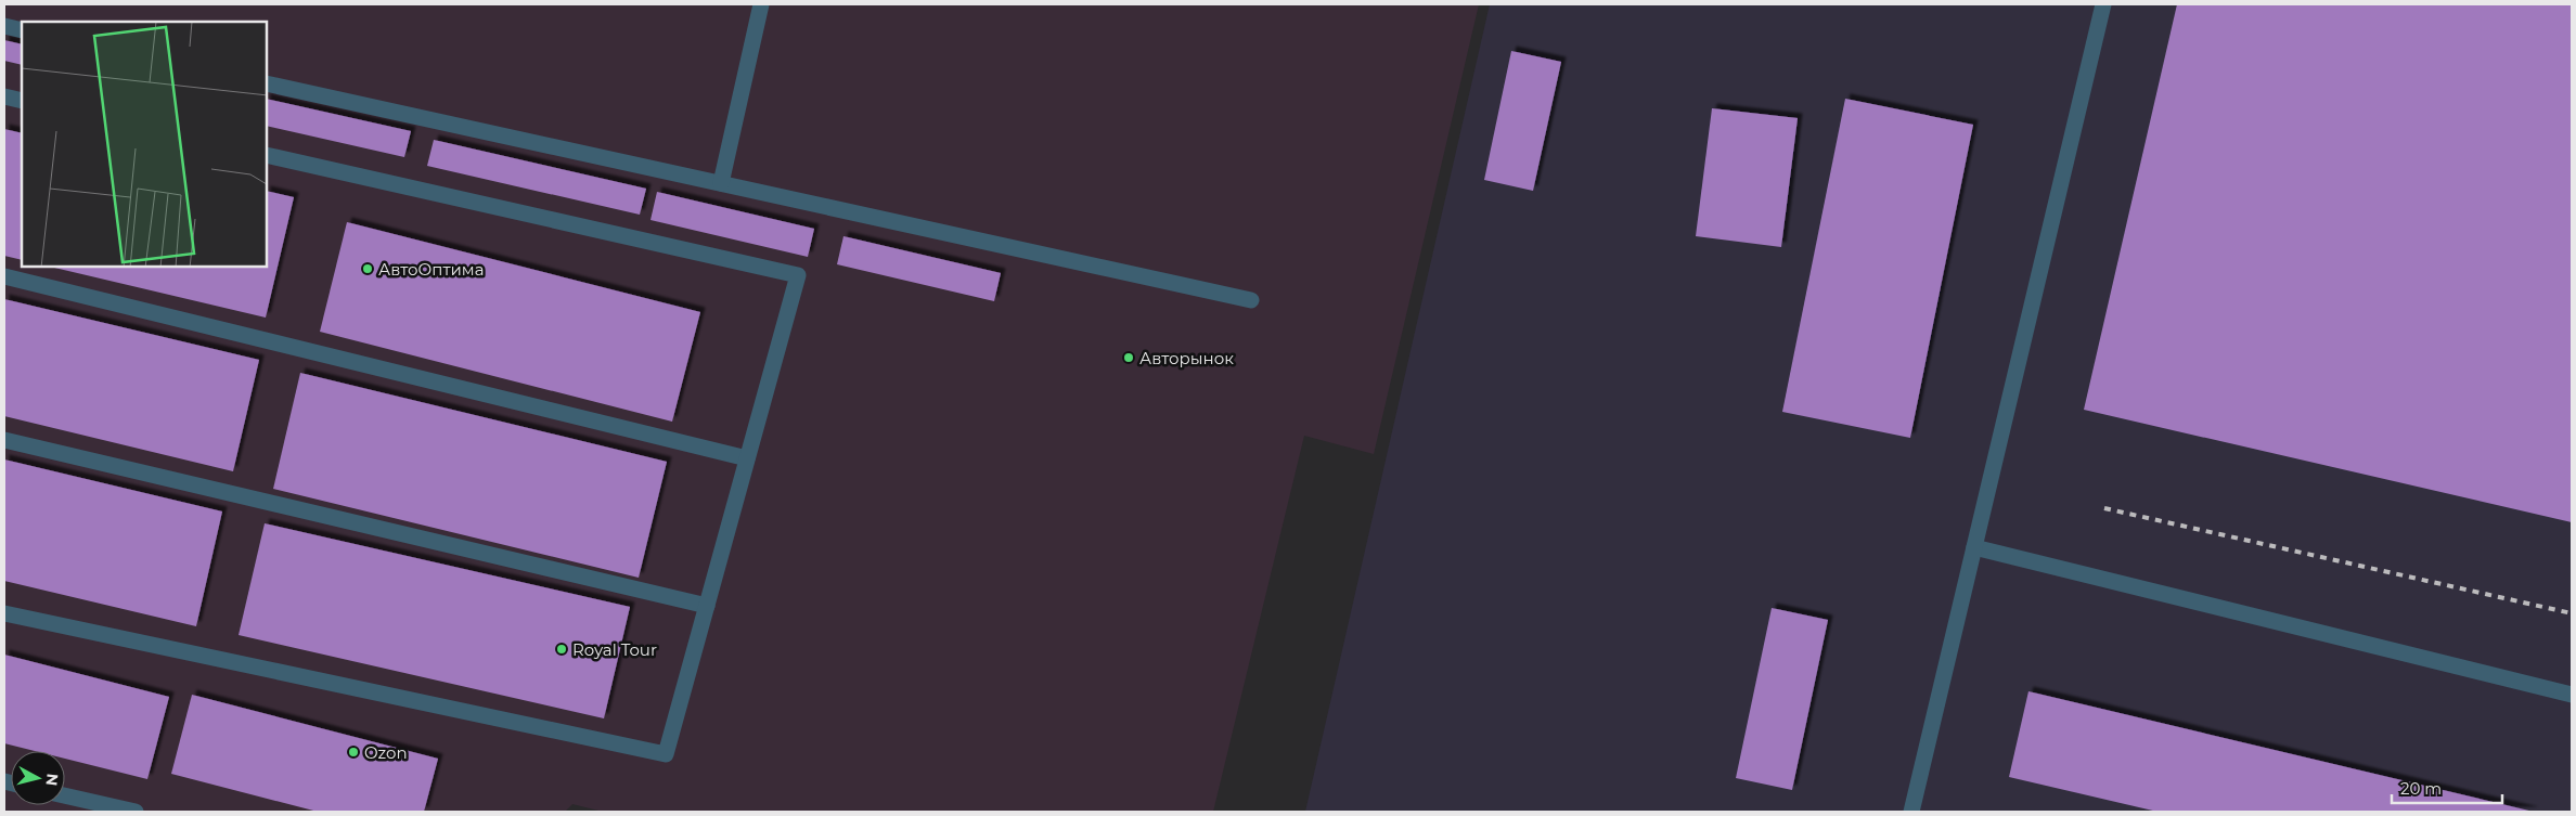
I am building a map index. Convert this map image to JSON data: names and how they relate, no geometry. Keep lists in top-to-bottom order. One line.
{"places":["АвтоОптима","Авторынок","Royal Tour","Ozon"],"scale_bar":"20 m","north":"right"}
